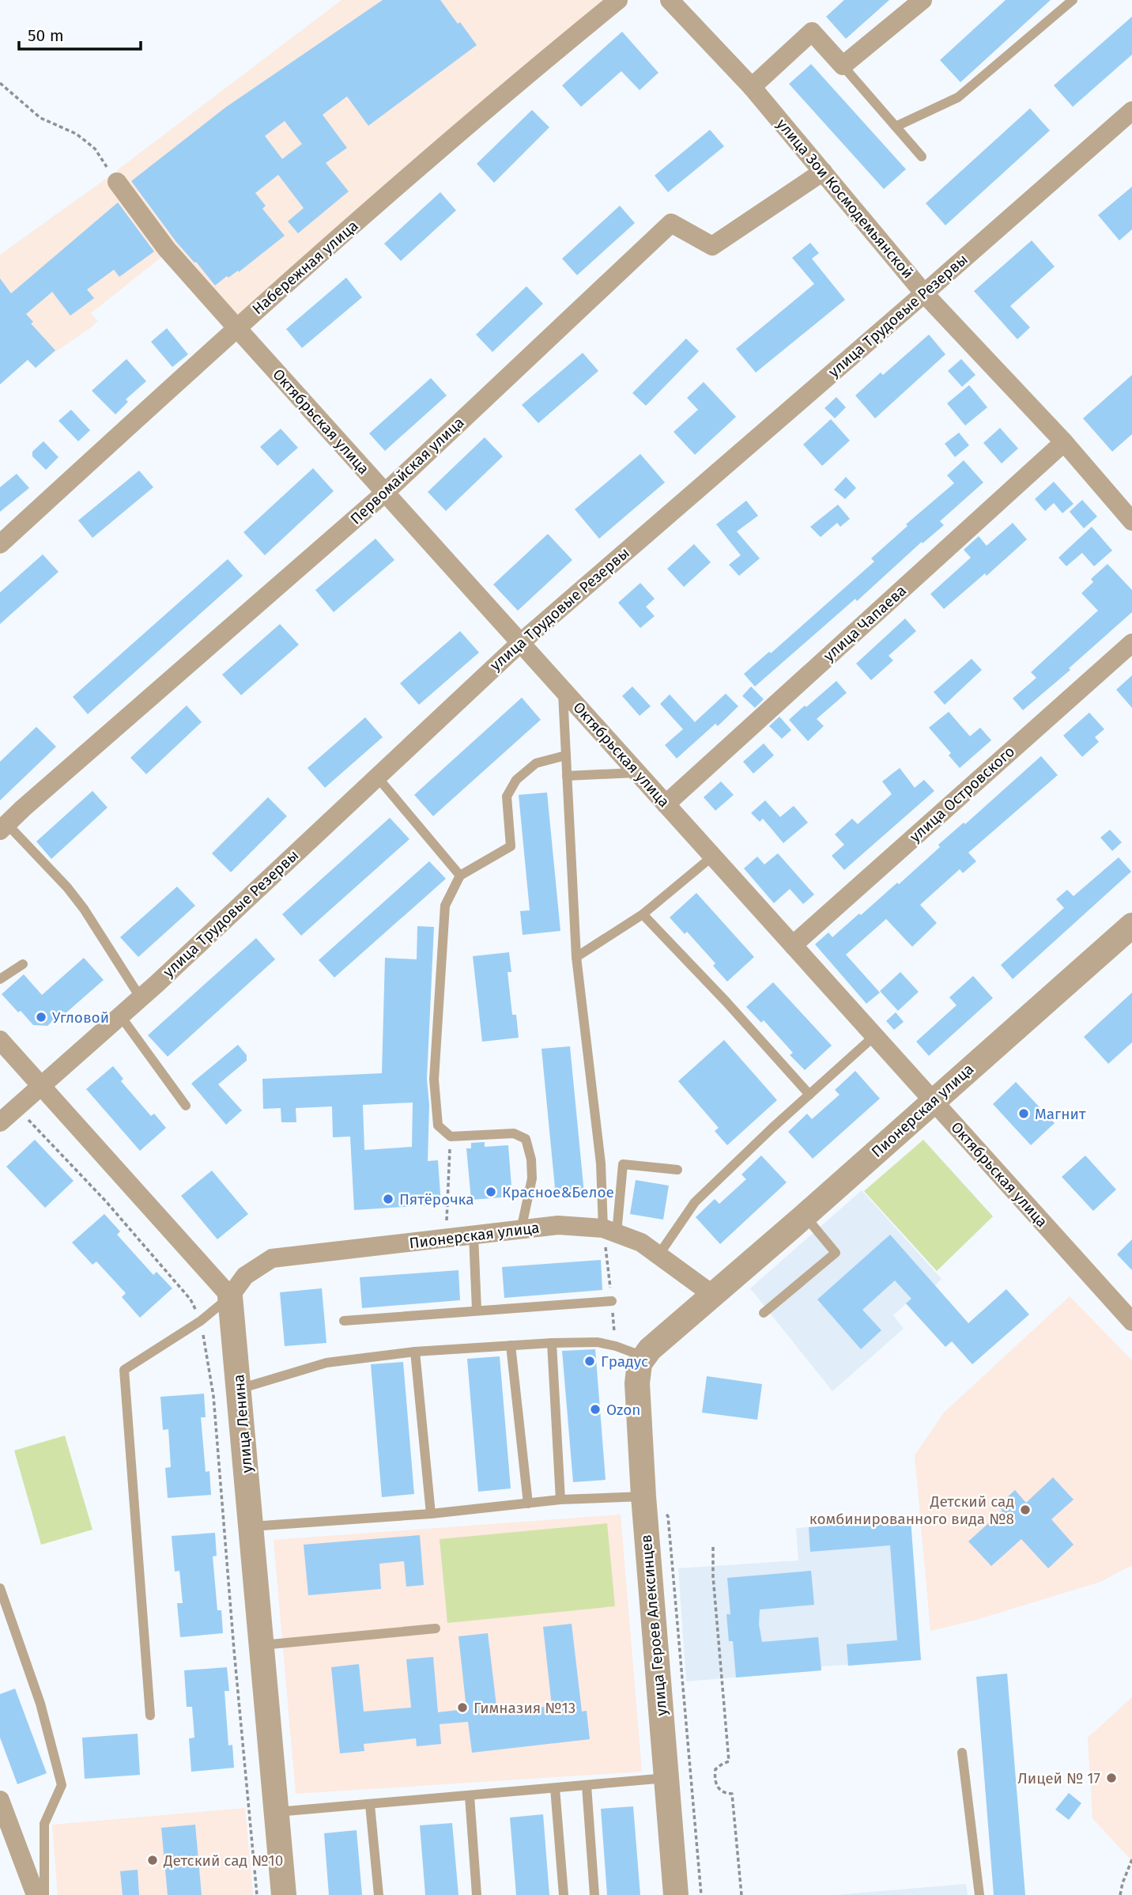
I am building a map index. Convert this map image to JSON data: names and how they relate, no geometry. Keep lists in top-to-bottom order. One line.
{"streets":{"street":["улица Зои Космодемьянской","Набережная улица","улица Трудовые Резервы","Октябрьская улица","Первомайская улица","улица Чапаева","улица Островского","Пионерская улица","улица Ленина","улица Героев Алексинцев"]},"crossings":[["улица Зои Космодемьянской","улица Трудовые Резервы"],["улица Зои Космодемьянской","Первомайская улица"],["улица Зои Космодемьянской","улица Чапаева"],["Набережная улица","Октябрьская улица"],["улица Трудовые Резервы","Октябрьская улица"],["Октябрьская улица","Первомайская улица"],["Октябрьская улица","улица Чапаева"],["Октябрьская улица","улица Островского"],["Октябрьская улица","Пионерская улица"],["Пионерская улица","улица Ленина"],["Пионерская улица","улица Героев Алексинцев"]],"places":["Угловой","Магнит","Красное&Белое","Пятёрочка","Градус","Ozon","Детский сад комбинированного вида №8","Гимназия №13","Лицей № 17","Детский сад №10"],"scale_bar":"50 m"}
